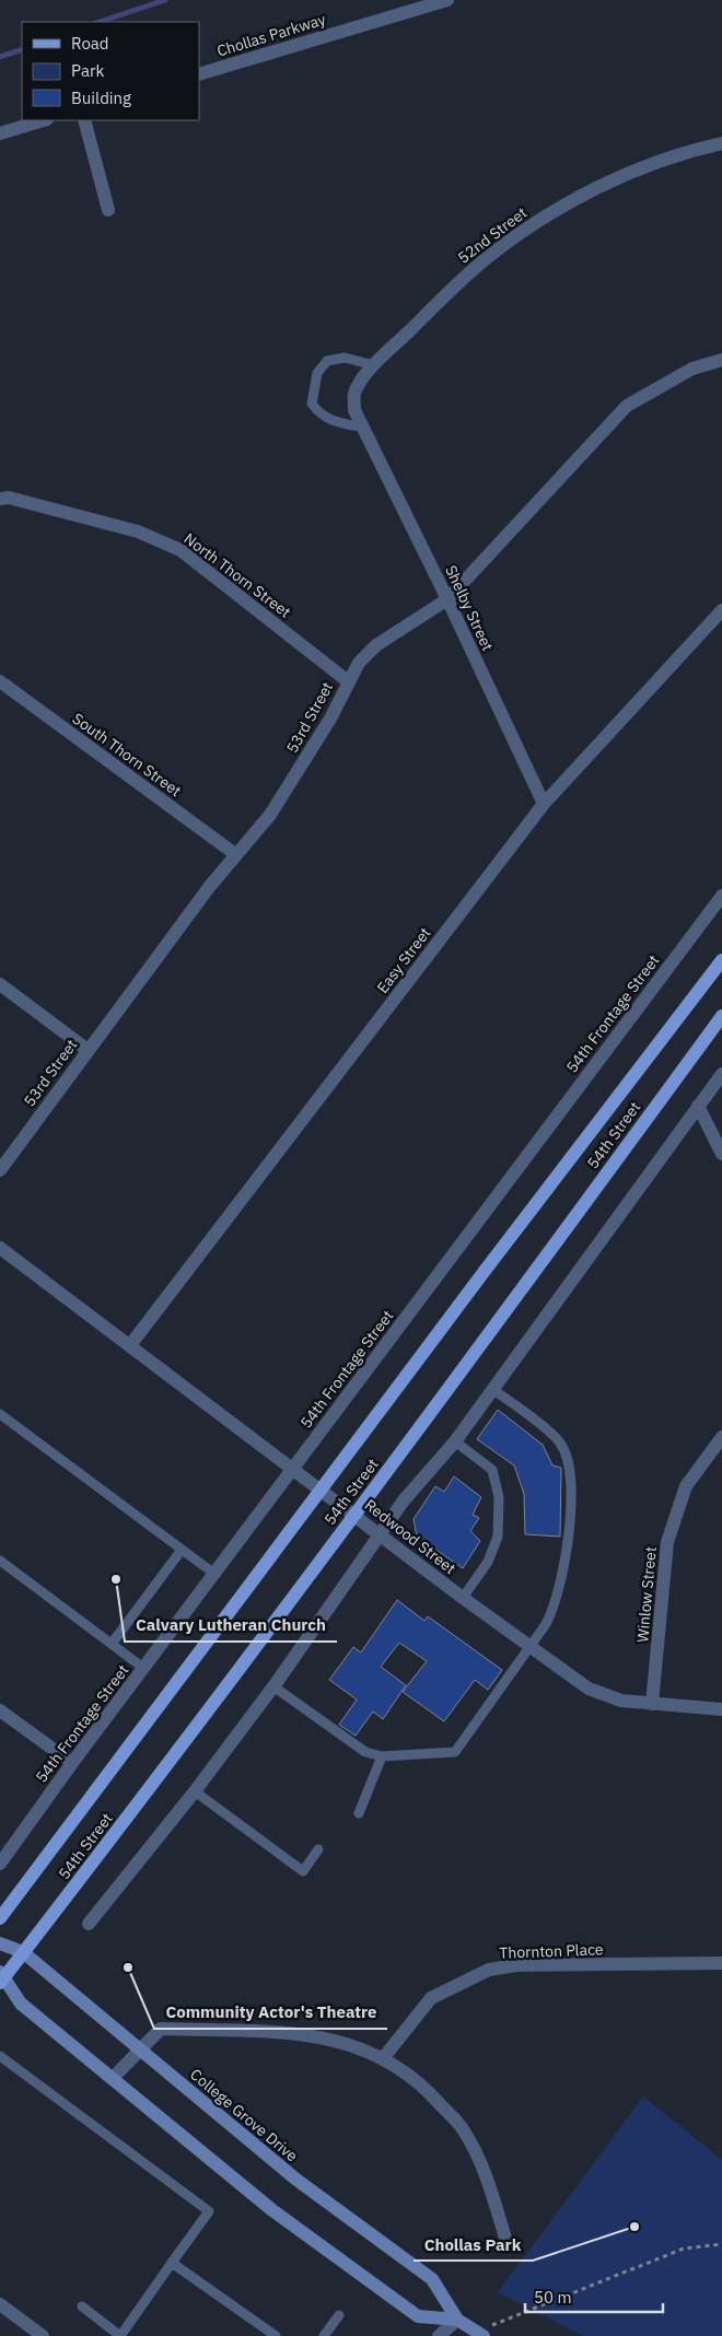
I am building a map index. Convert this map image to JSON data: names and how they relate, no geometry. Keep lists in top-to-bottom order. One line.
{"streets":{"main road":["54th Street","College Grove Drive"],"street":["Chollas Parkway","52nd Street","North Thorn Street","Shelby Street","53rd Street","South Thorn Street","Easy Street","54th Frontage Street","Redwood Street","Winlow Street","Thornton Place"]},"crossings":[["52nd Street","Shelby Street"],["North Thorn Street","53rd Street"],["Shelby Street","53rd Street"],["Shelby Street","Easy Street"],["53rd Street","South Thorn Street"],["Easy Street","Redwood Street"],["54th Frontage Street","Redwood Street"],["54th Street","Redwood Street"],["54th Street","College Grove Drive"],["Redwood Street","Winlow Street"]],"places":["Calvary Lutheran Church","Community Actor's Theatre","Chollas Park"],"legend":["Road","Park","Building"],"scale_bar":"50 m"}
